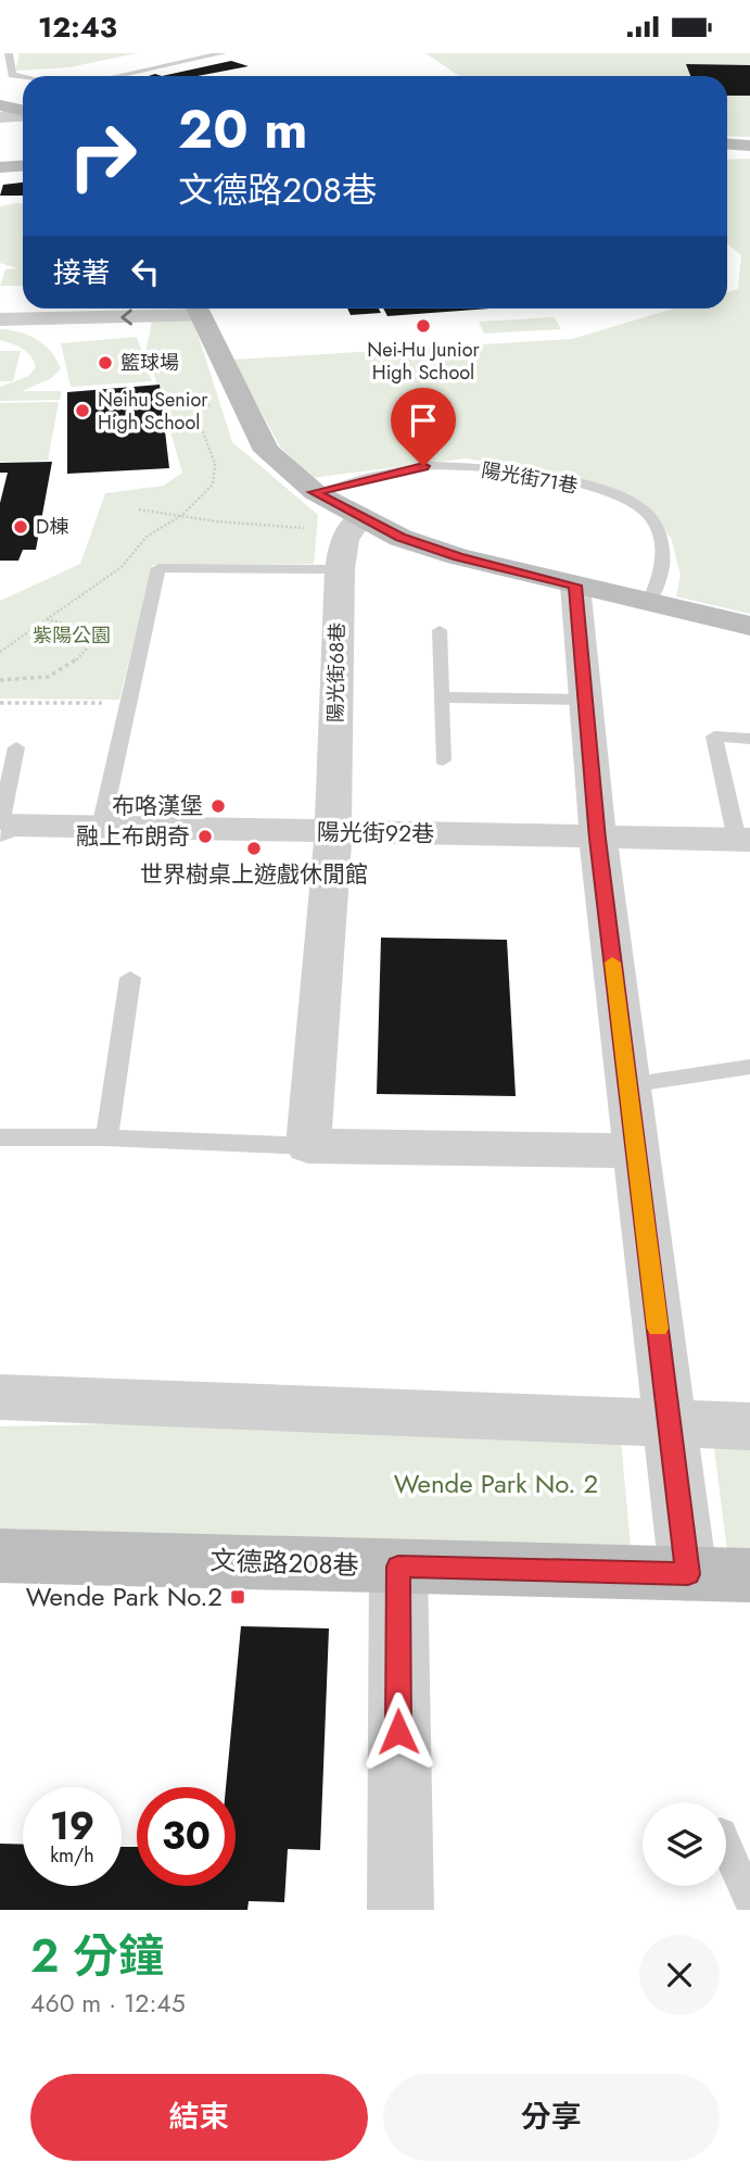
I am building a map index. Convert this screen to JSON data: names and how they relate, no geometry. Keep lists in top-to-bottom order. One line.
{"streets":{"street":["陽光街68巷","陽光街92巷","文德路208巷"],"lane":["陽光街71巷"]},"crossings":[["陽光街68巷","陽光街92巷"]],"parks":["紫陽公園","Wende Park No. 2"],"places":{"other":["Nei-Hu Junior High School","籃球場","Neihu Senior High School","D棟","布咯漢堡","融上布朗奇","世界樹桌上遊戲休閒館"],"transit":["Wende Park No.2"]},"page":{"status":"12:43","turn":["20 m","文德路208巷"],"then":"接著","speed":"19 km/h","limit":"30","heading":["2 分鐘","460 m · 12:45"],"buttons":["結束","分享"]}}
